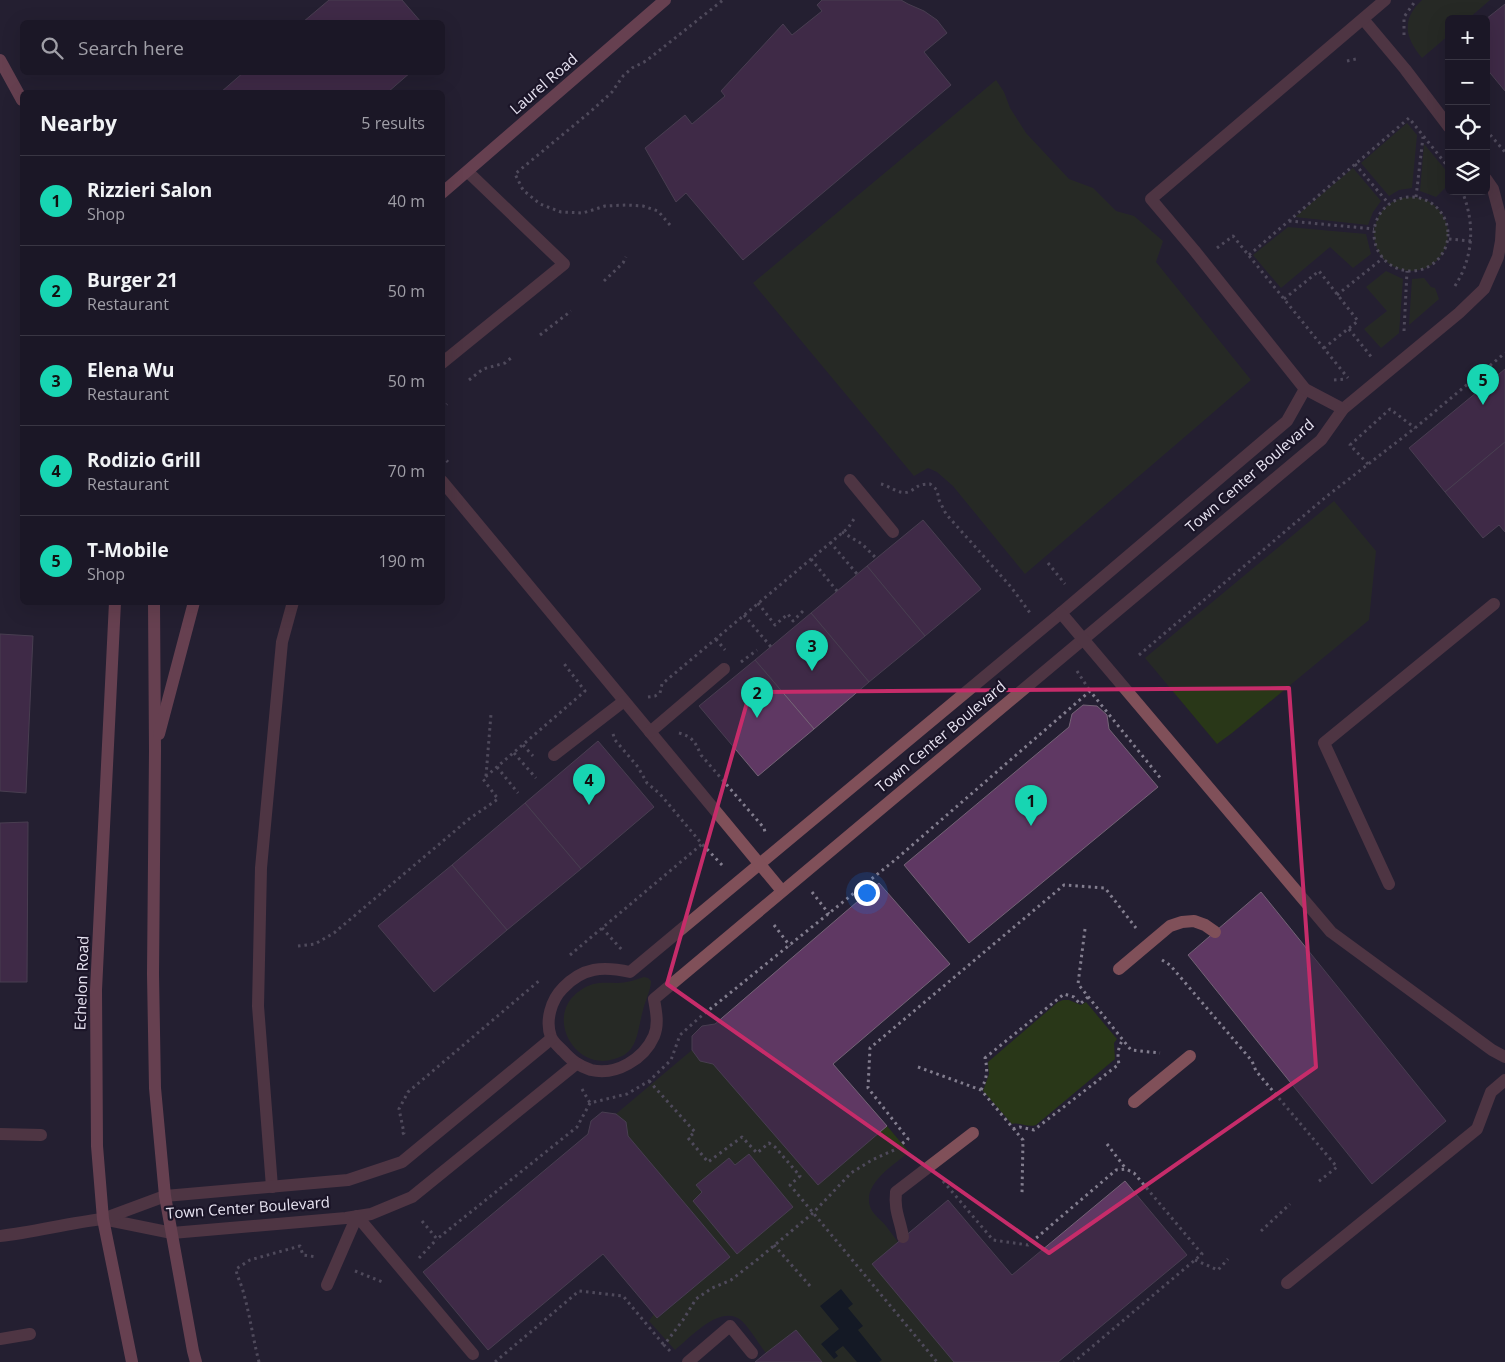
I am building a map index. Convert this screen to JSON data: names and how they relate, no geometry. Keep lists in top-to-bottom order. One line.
{"streets":{"street":["Laurel Road","Town Center Boulevard","Echelon Road"]},"crossings":[["Town Center Boulevard","Echelon Road"]],"page":{"map_buttons":["+","−"],"search":"Search here","heading":["Nearby","5 results"],"list":[{"mark":"1","name":"Rizzieri Salon","note":"Shop","value":"40 m"},{"mark":"2","name":"Burger 21","note":"Restaurant","value":"50 m"},{"mark":"3","name":"Elena Wu","note":"Restaurant","value":"50 m"},{"mark":"4","name":"Rodizio Grill","note":"Restaurant","value":"70 m"},{"mark":"5","name":"T-Mobile","note":"Shop","value":"190 m"}],"pins":["5","3","2","4","1"]}}
